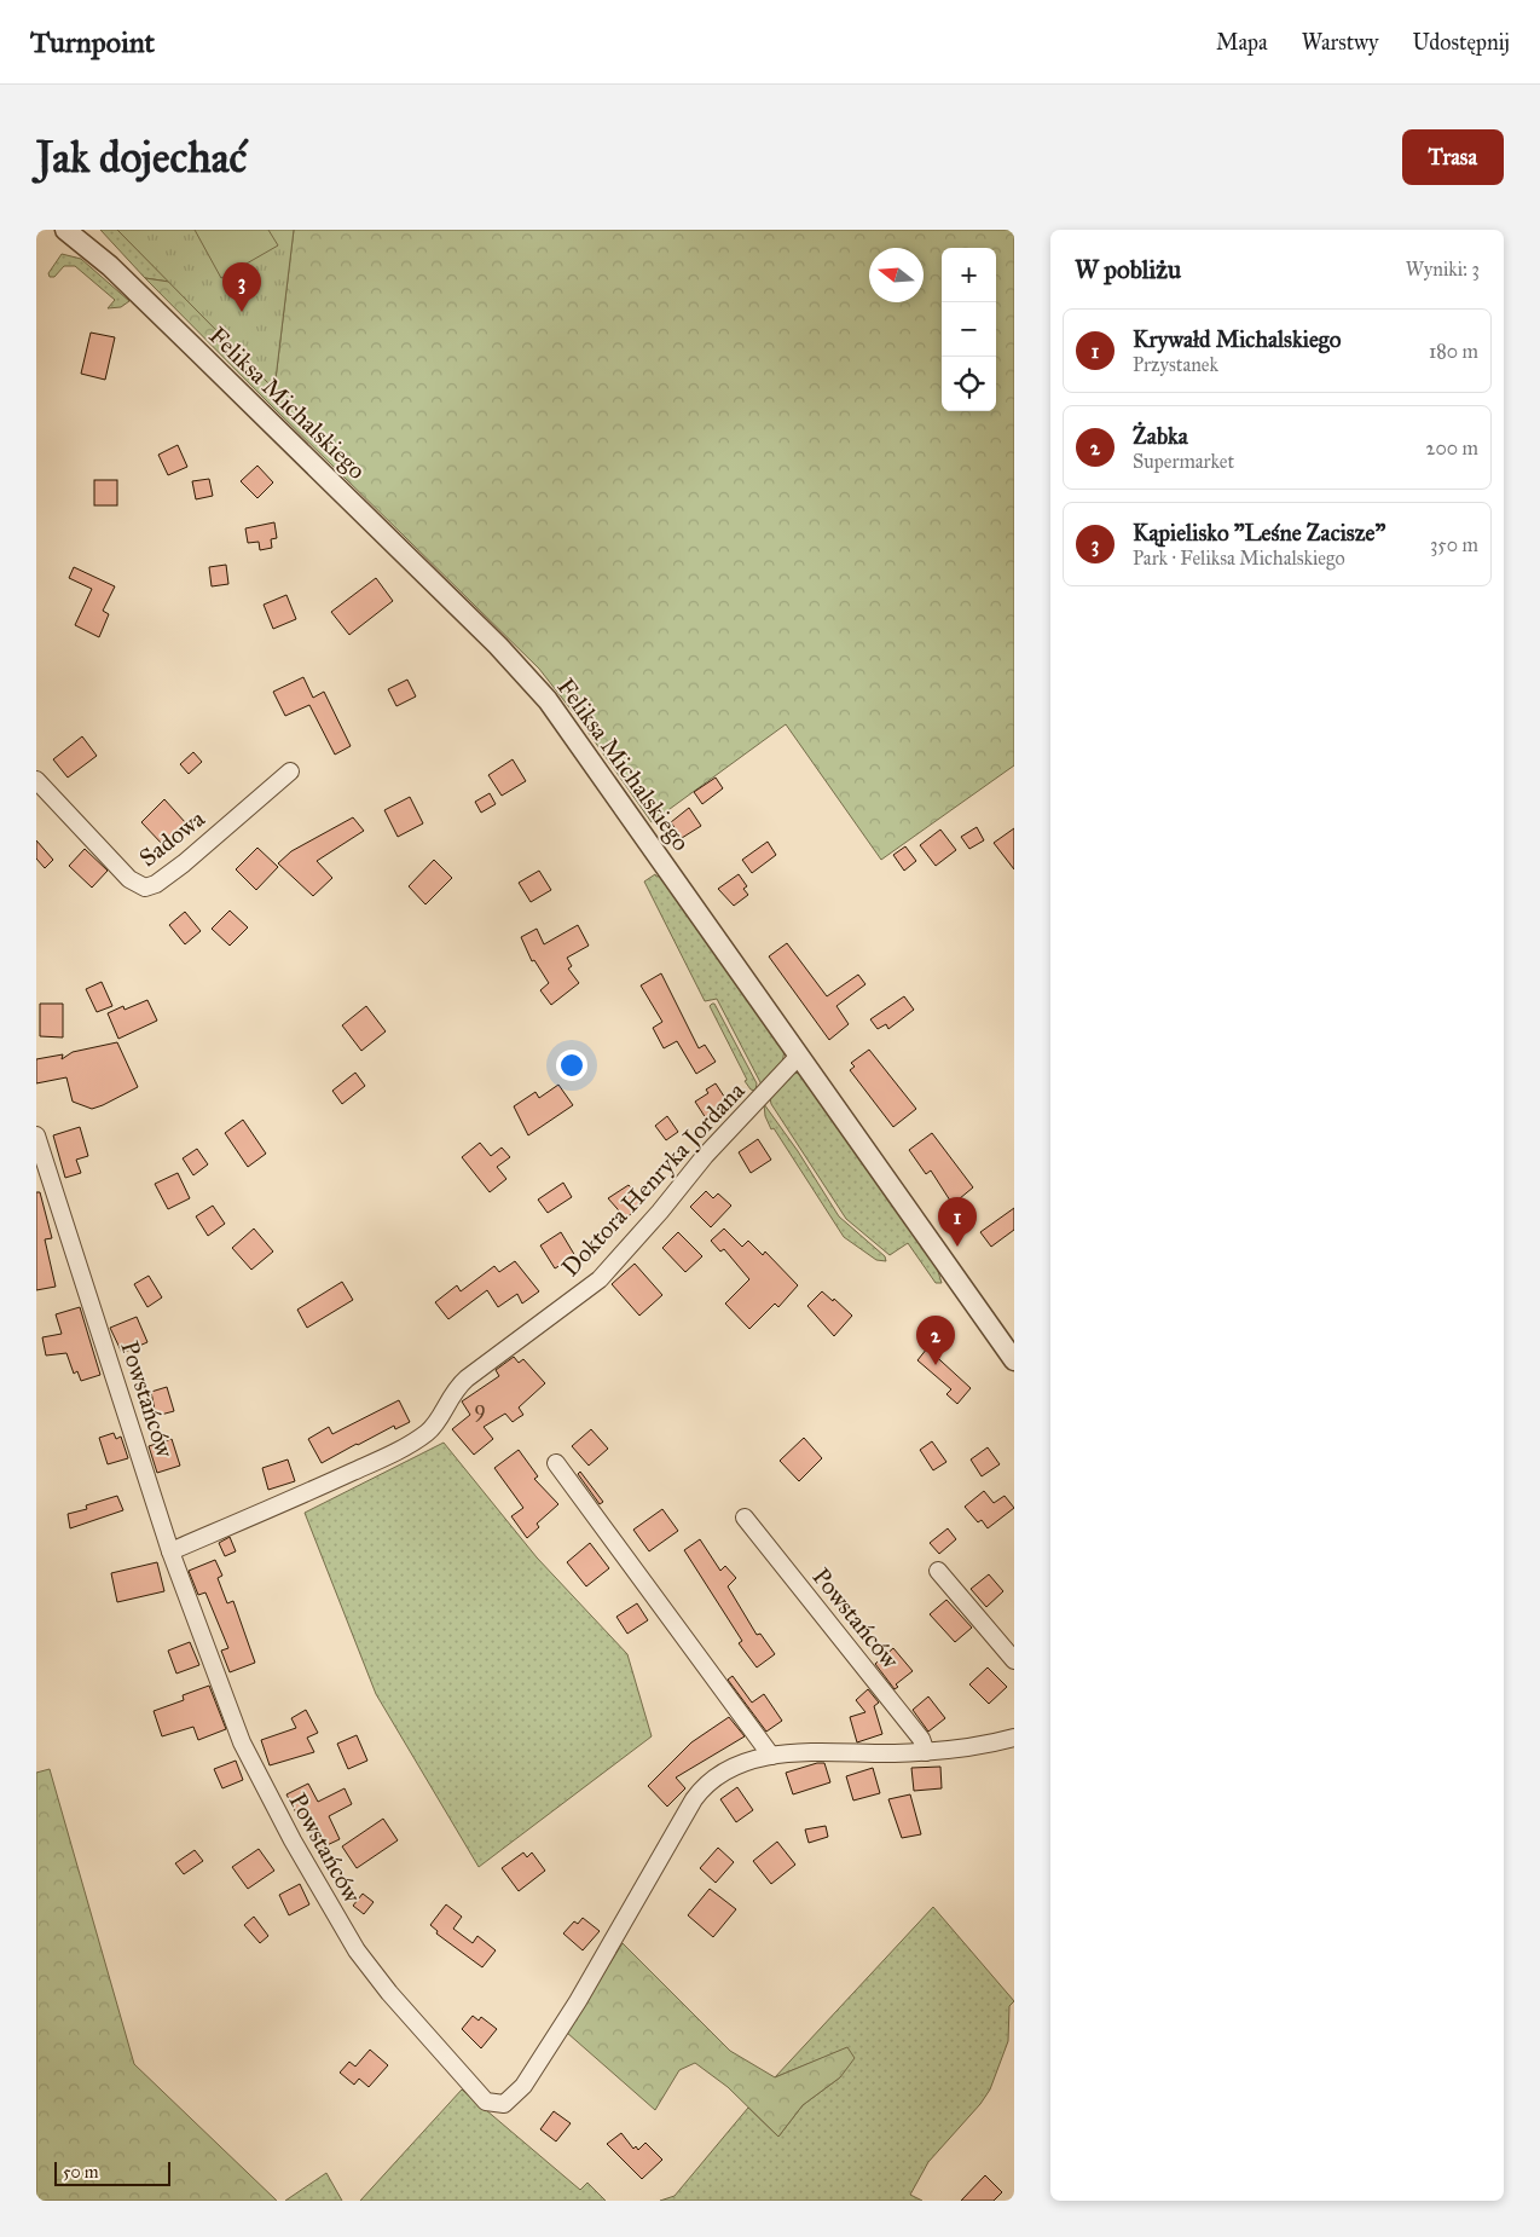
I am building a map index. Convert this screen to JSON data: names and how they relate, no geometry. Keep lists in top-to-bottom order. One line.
{"streets":{"street":["Feliksa Michalskiego","Sadowa","Doktora Henryka Jordana","Powstańców"]},"crossings":[["Feliksa Michalskiego","Doktora Henryka Jordana"],["Doktora Henryka Jordana","Powstańców"]],"house_numbers":["9"],"scale_bar":"50 m","north":"left","page":{"header":"Turnpoint","nav":["Mapa","Warstwy","Udostępnij"],"buttons":"Trasa","title":"Jak dojechać","heading":["W pobliżu","Wyniki: 3"],"map_buttons":["+","−"],"pins":["3","1","2"],"list":[{"mark":"1","name":"Krywałd Michalskiego","note":"Przystanek","value":"180 m"},{"mark":"2","name":"Żabka","note":"Supermarket","value":"200 m"},{"mark":"3","name":"Kąpielisko \"Leśne Zacisze\"","note":"Park · Feliksa Michalskiego","value":"350 m"}],"scale":"50 m"}}
